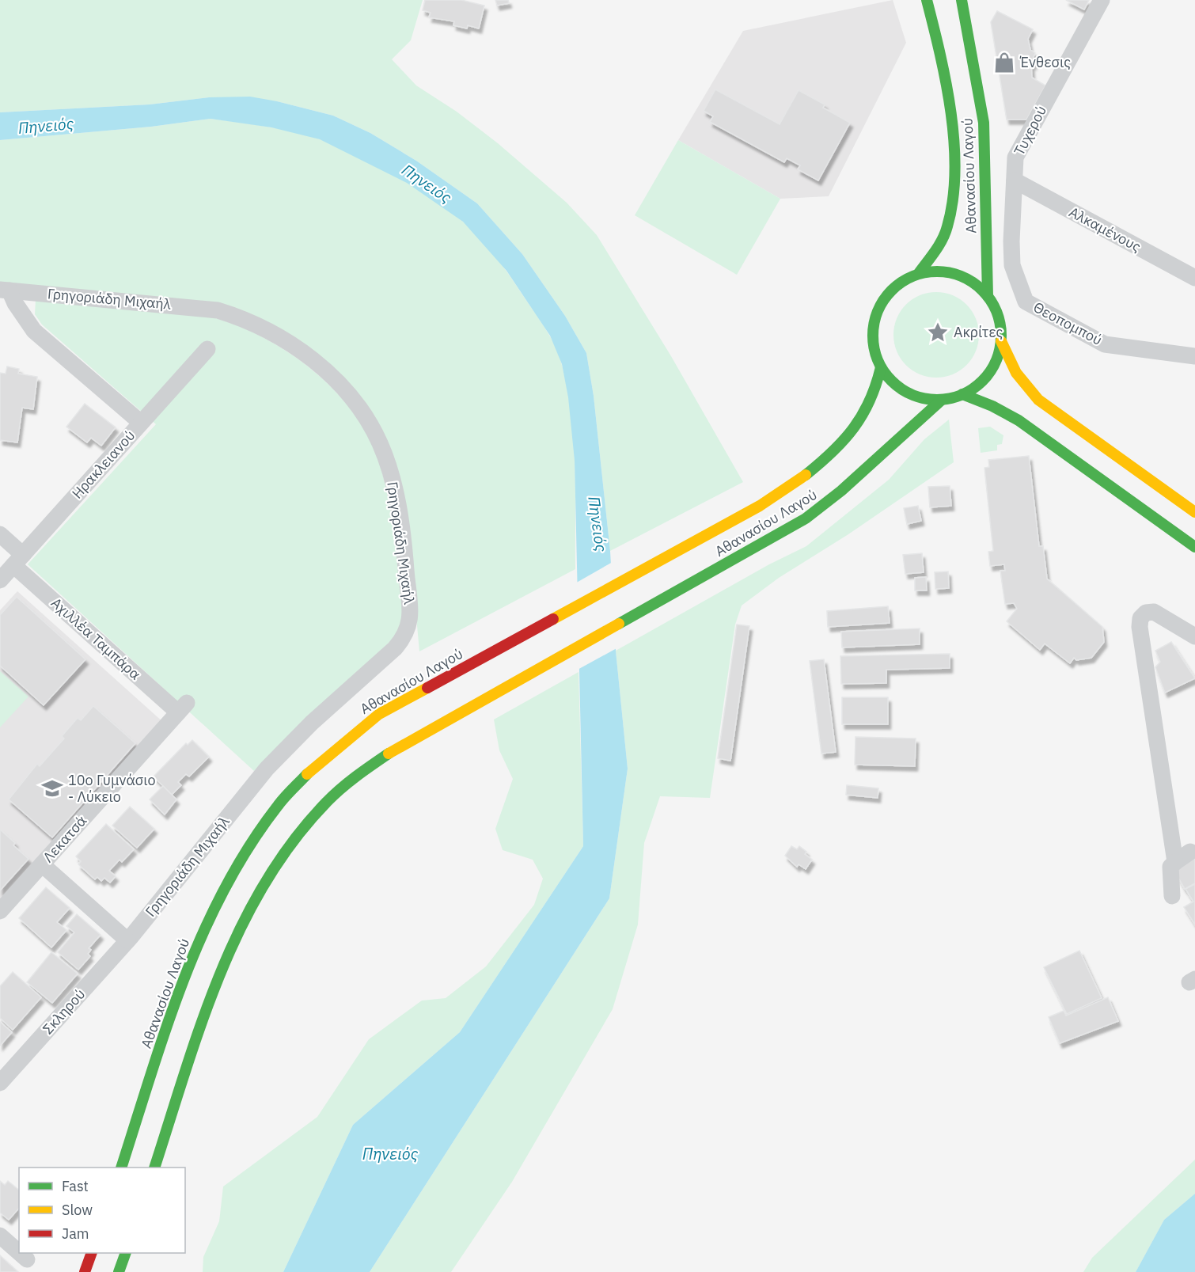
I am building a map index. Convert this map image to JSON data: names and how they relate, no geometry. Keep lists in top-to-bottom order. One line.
{"streets":{"main road":["Αθανασίου Λαγού"],"street":["Τυχερού","Αλκαμένους","Γρηγοριάδη Μιχαήλ","Θεοπομπού","Ηρακλειανού","Αχιλλέα Ταμπάρα","Λεκατσά","Σκληρού"]},"crossings":[["Τυχερού","Αλκαμένους"],["Τυχερού","Θεοπομπού"],["Γρηγοριάδη Μιχαήλ","Σκληρού"],["Ηρακλειανού","Αχιλλέα Ταμπάρα"],["Αχιλλέα Ταμπάρα","Λεκατσά"]],"water":["Πηνειός"],"places":{"shop":["Ένθεσις"],"place":["Ακρίτες"],"school or university":["10ο Γυμνάσιο - Λύκειο"]},"legend":["Fast","Slow","Jam"]}
